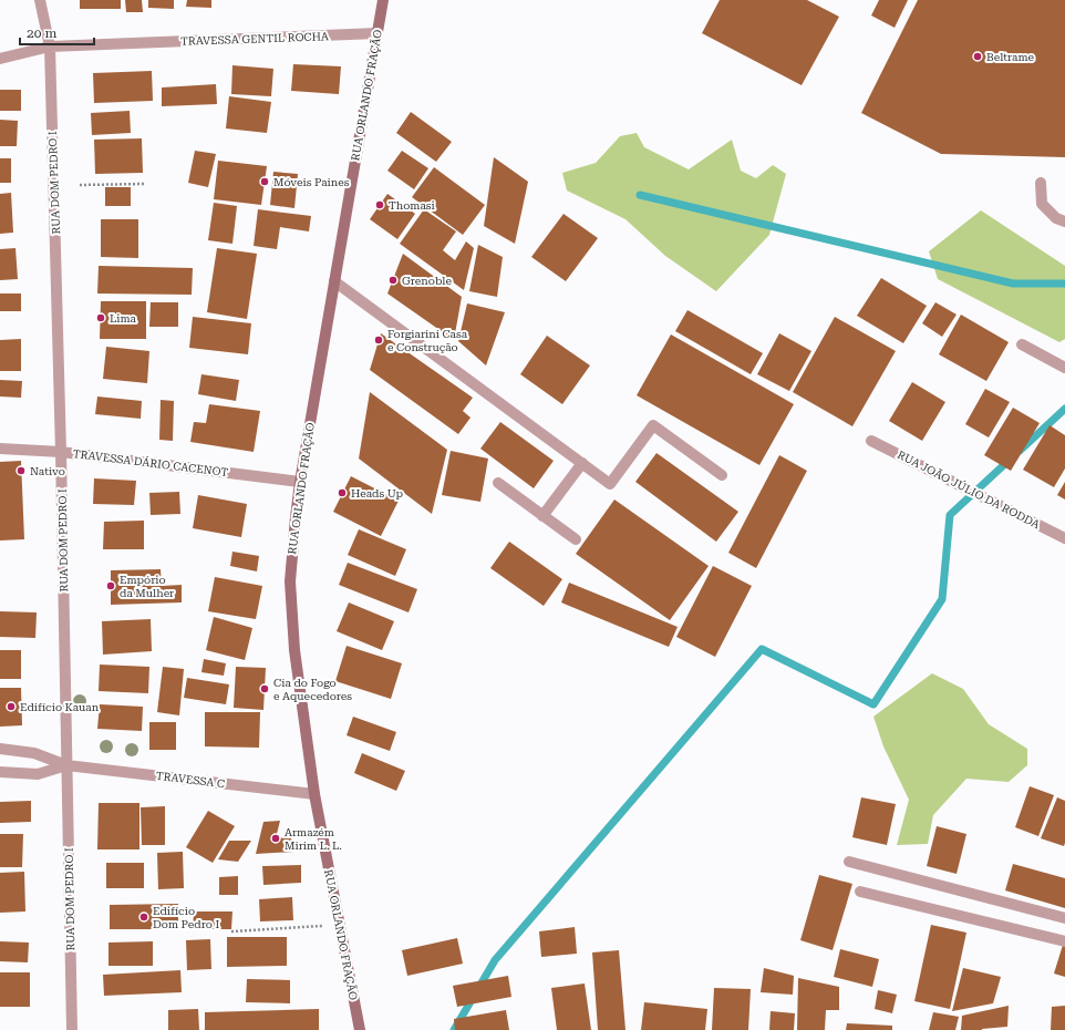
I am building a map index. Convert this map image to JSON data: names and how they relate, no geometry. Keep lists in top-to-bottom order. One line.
{"streets":{"street":["TRAVESSA GENTIL ROCHA","RUA ORLANDO FRAÇÃO","RUA DOM PEDRO I","TRAVESSA DÁRIO CACENOT","RUA JOÃO JÚLIO DA RODDA","TRAVESSA C"]},"crossings":[["TRAVESSA GENTIL ROCHA","RUA ORLANDO FRAÇÃO"],["TRAVESSA GENTIL ROCHA","RUA DOM PEDRO I"],["RUA ORLANDO FRAÇÃO","TRAVESSA DÁRIO CACENOT"],["RUA ORLANDO FRAÇÃO","TRAVESSA C"],["RUA DOM PEDRO I","TRAVESSA DÁRIO CACENOT"],["RUA DOM PEDRO I","TRAVESSA C"]],"places":["Beltrame","Móveis Paines","Thomasi","Grenoble","Lima","Forgiarini Casa e Construção","Nativo","Heads Up","Empório da Mulher","Cia do Fogo e Aquecedores","Edifício Kauan","Armazém Mirim L. L.","Edifício Dom Pedro I"],"scale_bar":"20 m"}
